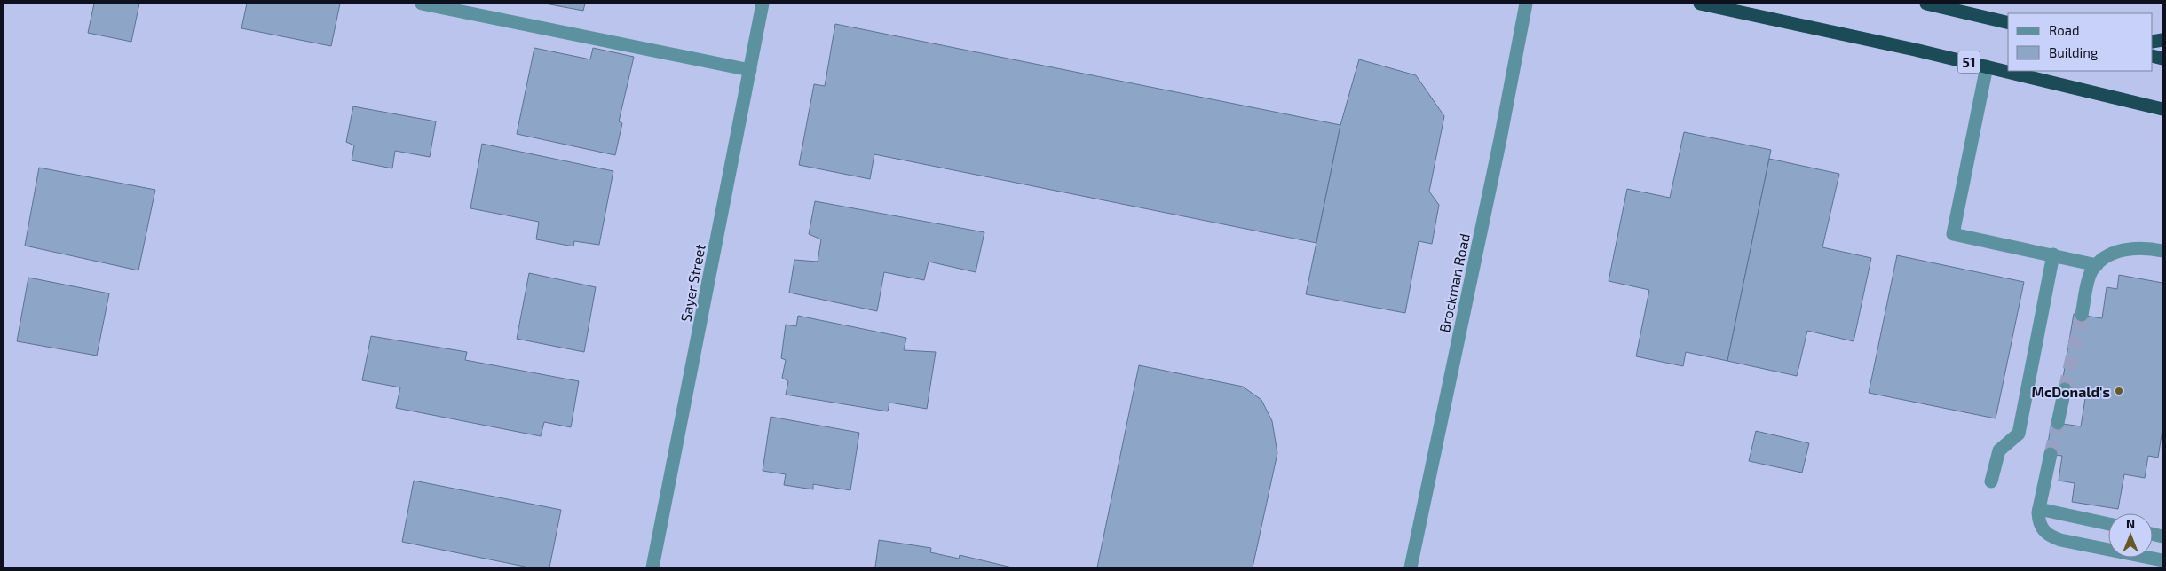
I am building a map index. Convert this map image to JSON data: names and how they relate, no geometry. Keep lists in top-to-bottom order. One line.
{"streets":{"highway":["51"],"street":["Sayer Street","Brockman Road"]},"places":["McDonald's"],"legend":["Road","Building"],"north":"top"}
